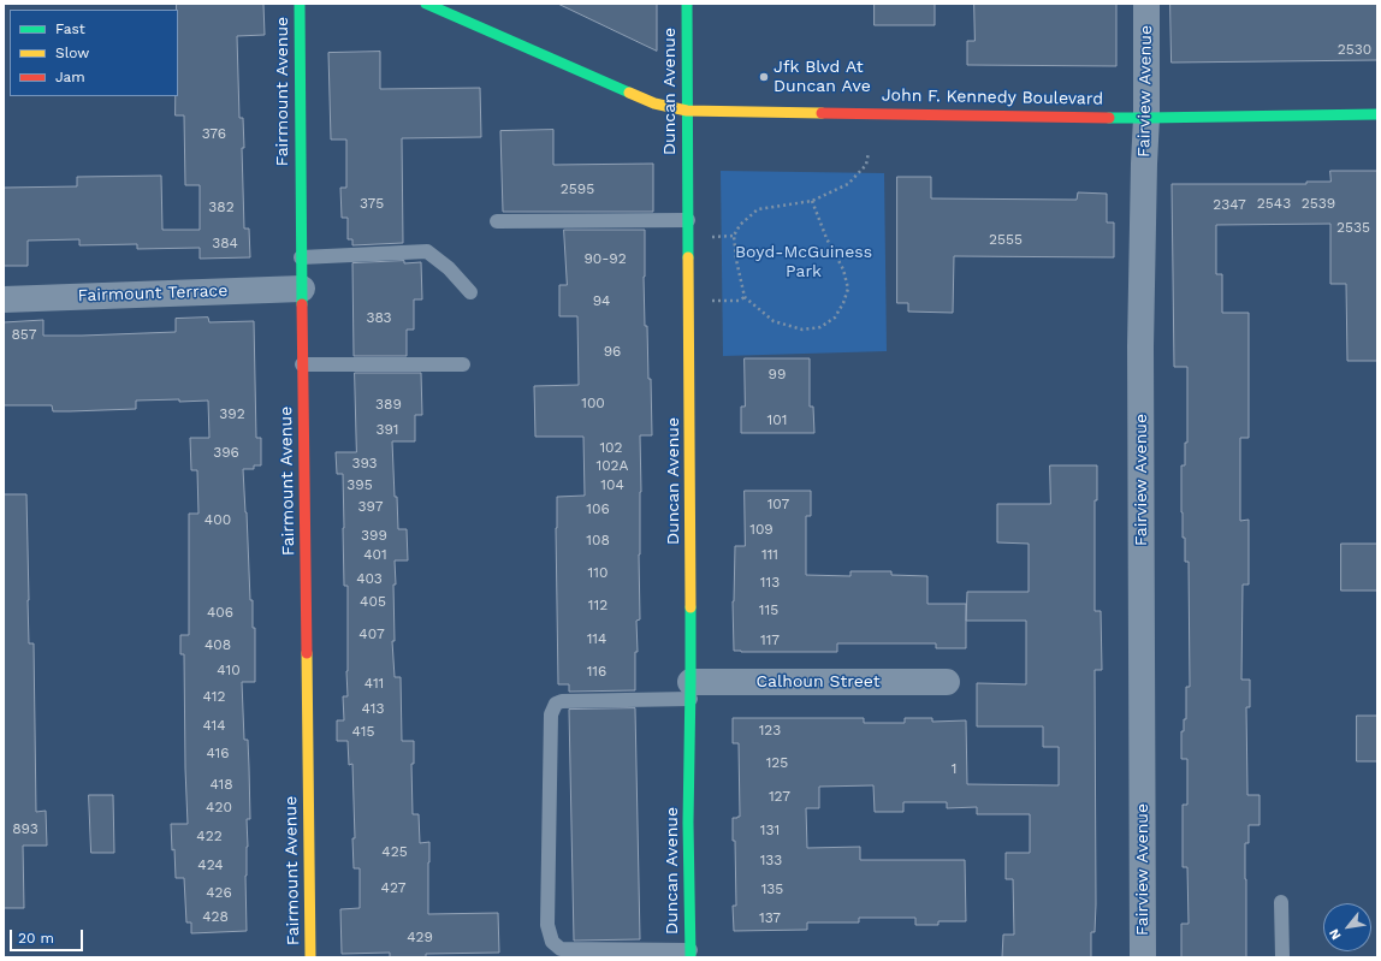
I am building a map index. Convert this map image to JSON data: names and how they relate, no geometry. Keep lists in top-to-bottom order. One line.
{"streets":{"street":["Fairmount Avenue","Duncan Avenue","Fairview Avenue","John F. Kennedy Boulevard","Fairmount Terrace","Calhoun Street"]},"crossings":[["Fairmount Avenue","Fairmount Terrace"],["Duncan Avenue","John F. Kennedy Boulevard"],["Duncan Avenue","Calhoun Street"],["Fairview Avenue","John F. Kennedy Boulevard"]],"parks":["Boyd-McGuiness Park"],"places":["Jfk Blvd At Duncan Ave"],"house_numbers":["2530","376","2595","375","2543","2539","2347","382","2535","2555","384","90-92","94","383","857","96","99","100","389","392","101","391","102","396","393","102A","395","104","107","397","106","400","109","399","108","401","111","110","403","113","405","112","115","406","407","114","117","408","410","116","411","412","413","414","123","415","416","125","1","418","127","420","893","131","422","425","133","424","427","135","426","428","137","429"],"legend":["Fast","Slow","Jam"],"scale_bar":"20 m","north":"bottom left"}
